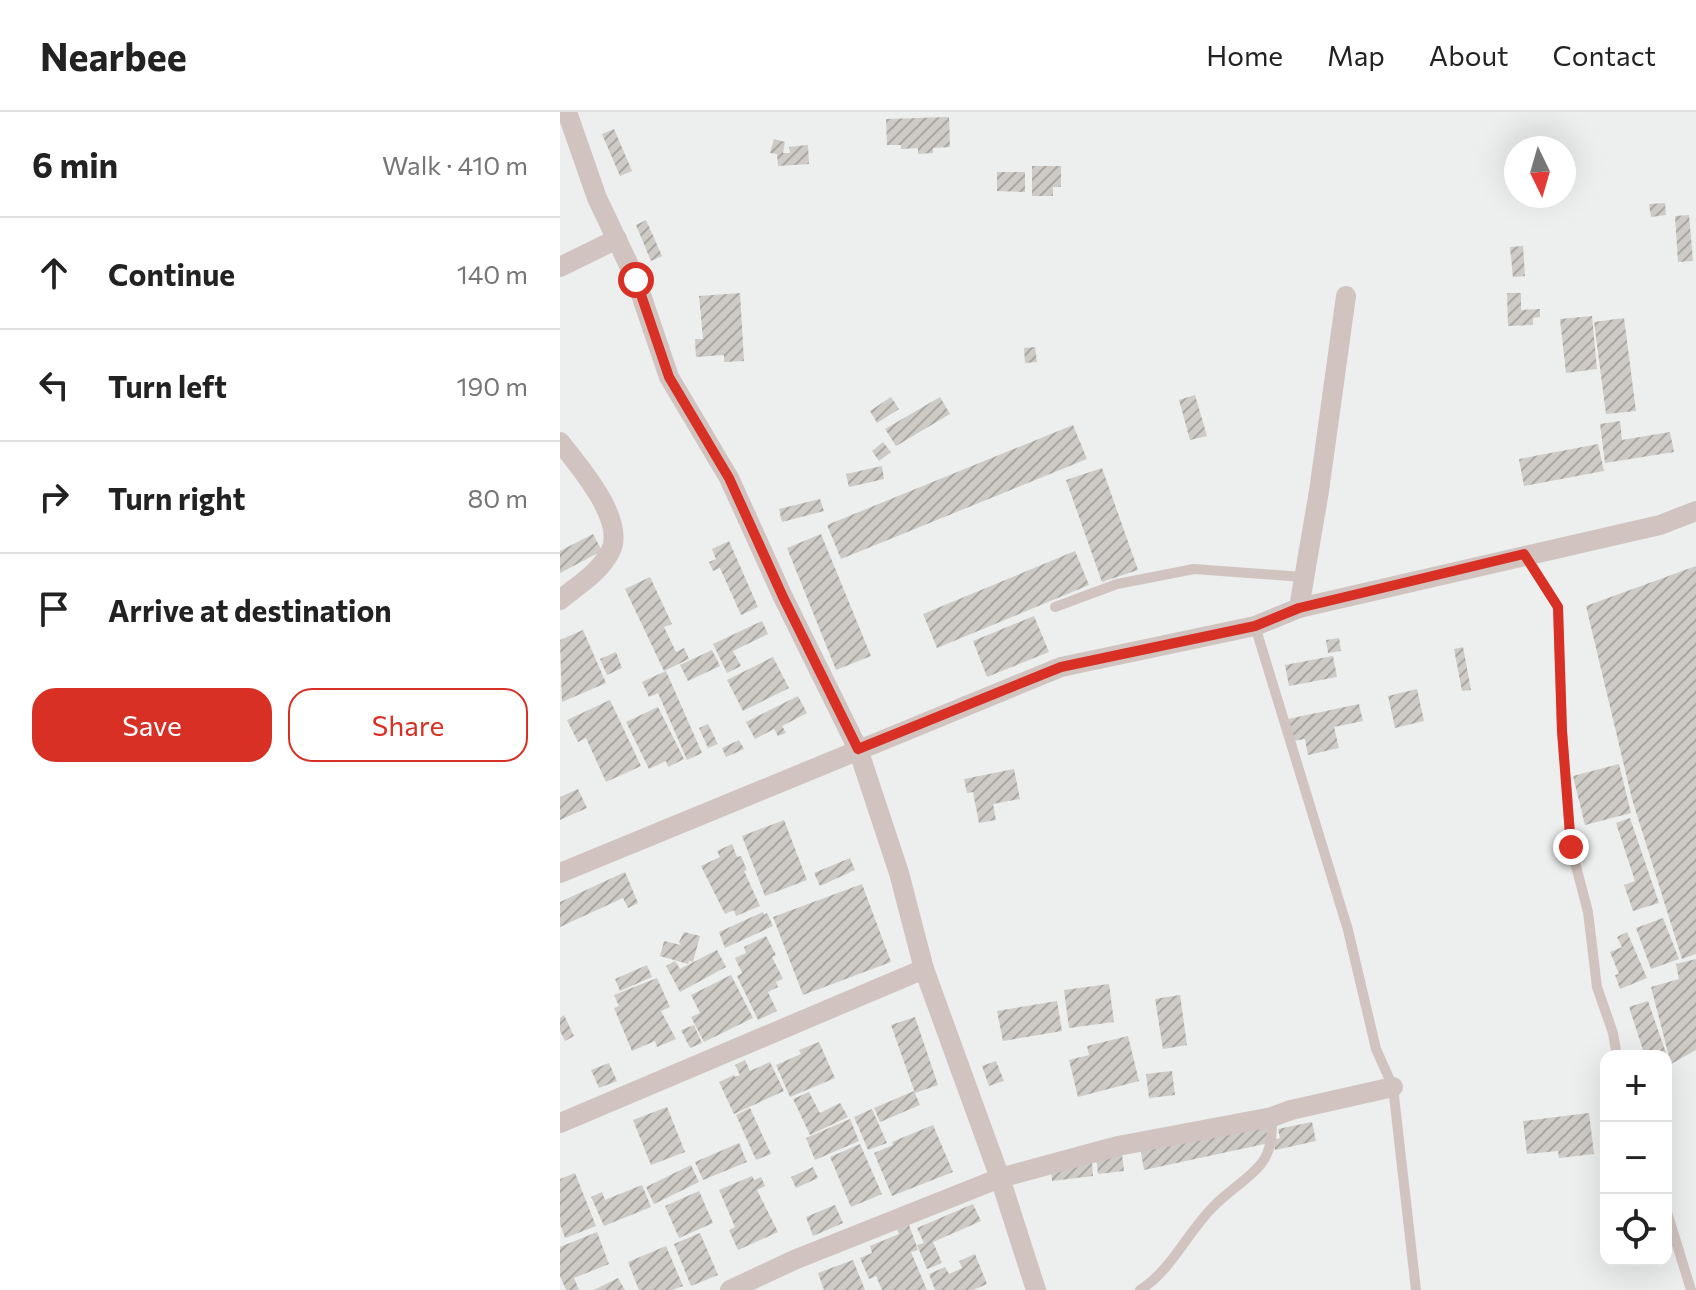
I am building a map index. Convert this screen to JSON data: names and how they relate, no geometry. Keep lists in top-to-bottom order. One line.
{"north":"bottom","page":{"header":"Nearbee","nav":["Home","Map","About","Contact"],"heading":["6 min","Walk · 410 m"],"list":[["Continue","140 m"],["Turn left","190 m"],["Turn right","80 m"],"Arrive at destination"],"buttons":["Save","Share"],"map_buttons":["+","−"]}}
